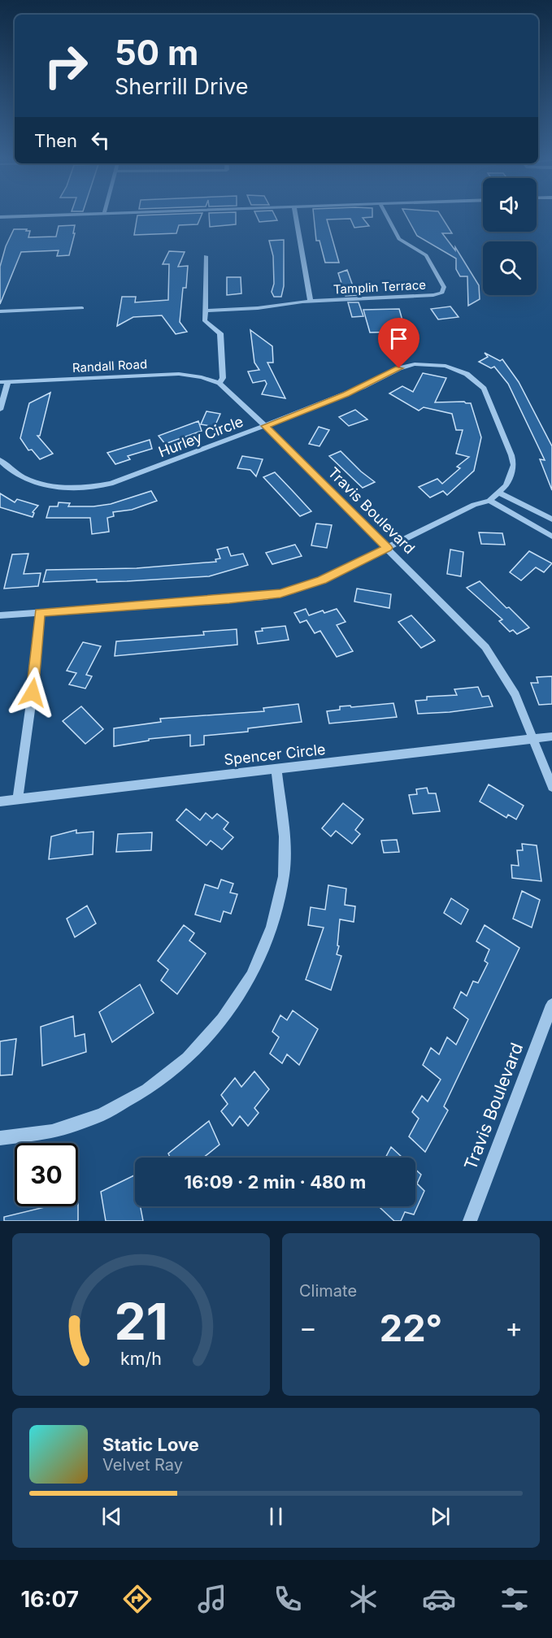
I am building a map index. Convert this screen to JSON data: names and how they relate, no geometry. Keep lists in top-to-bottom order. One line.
{"streets":{"street":["Tamplin Terrace","Randall Road","Hurley Circle","Travis Boulevard","Spencer Circle"]},"crossings":[["Randall Road","Travis Boulevard"],["Hurley Circle","Travis Boulevard"],["Travis Boulevard","Spencer Circle"]],"page":{"turn":["50 m","Sherrill Drive"],"then":"Then","limit":"30","trip":"16:09 · 2 min · 480 m","tile":"Climate","heat":["−","22°","+"],"song":["Static Love","Velvet Ray"],"tabs":"16:07","gauge":["21","km/h"]}}
